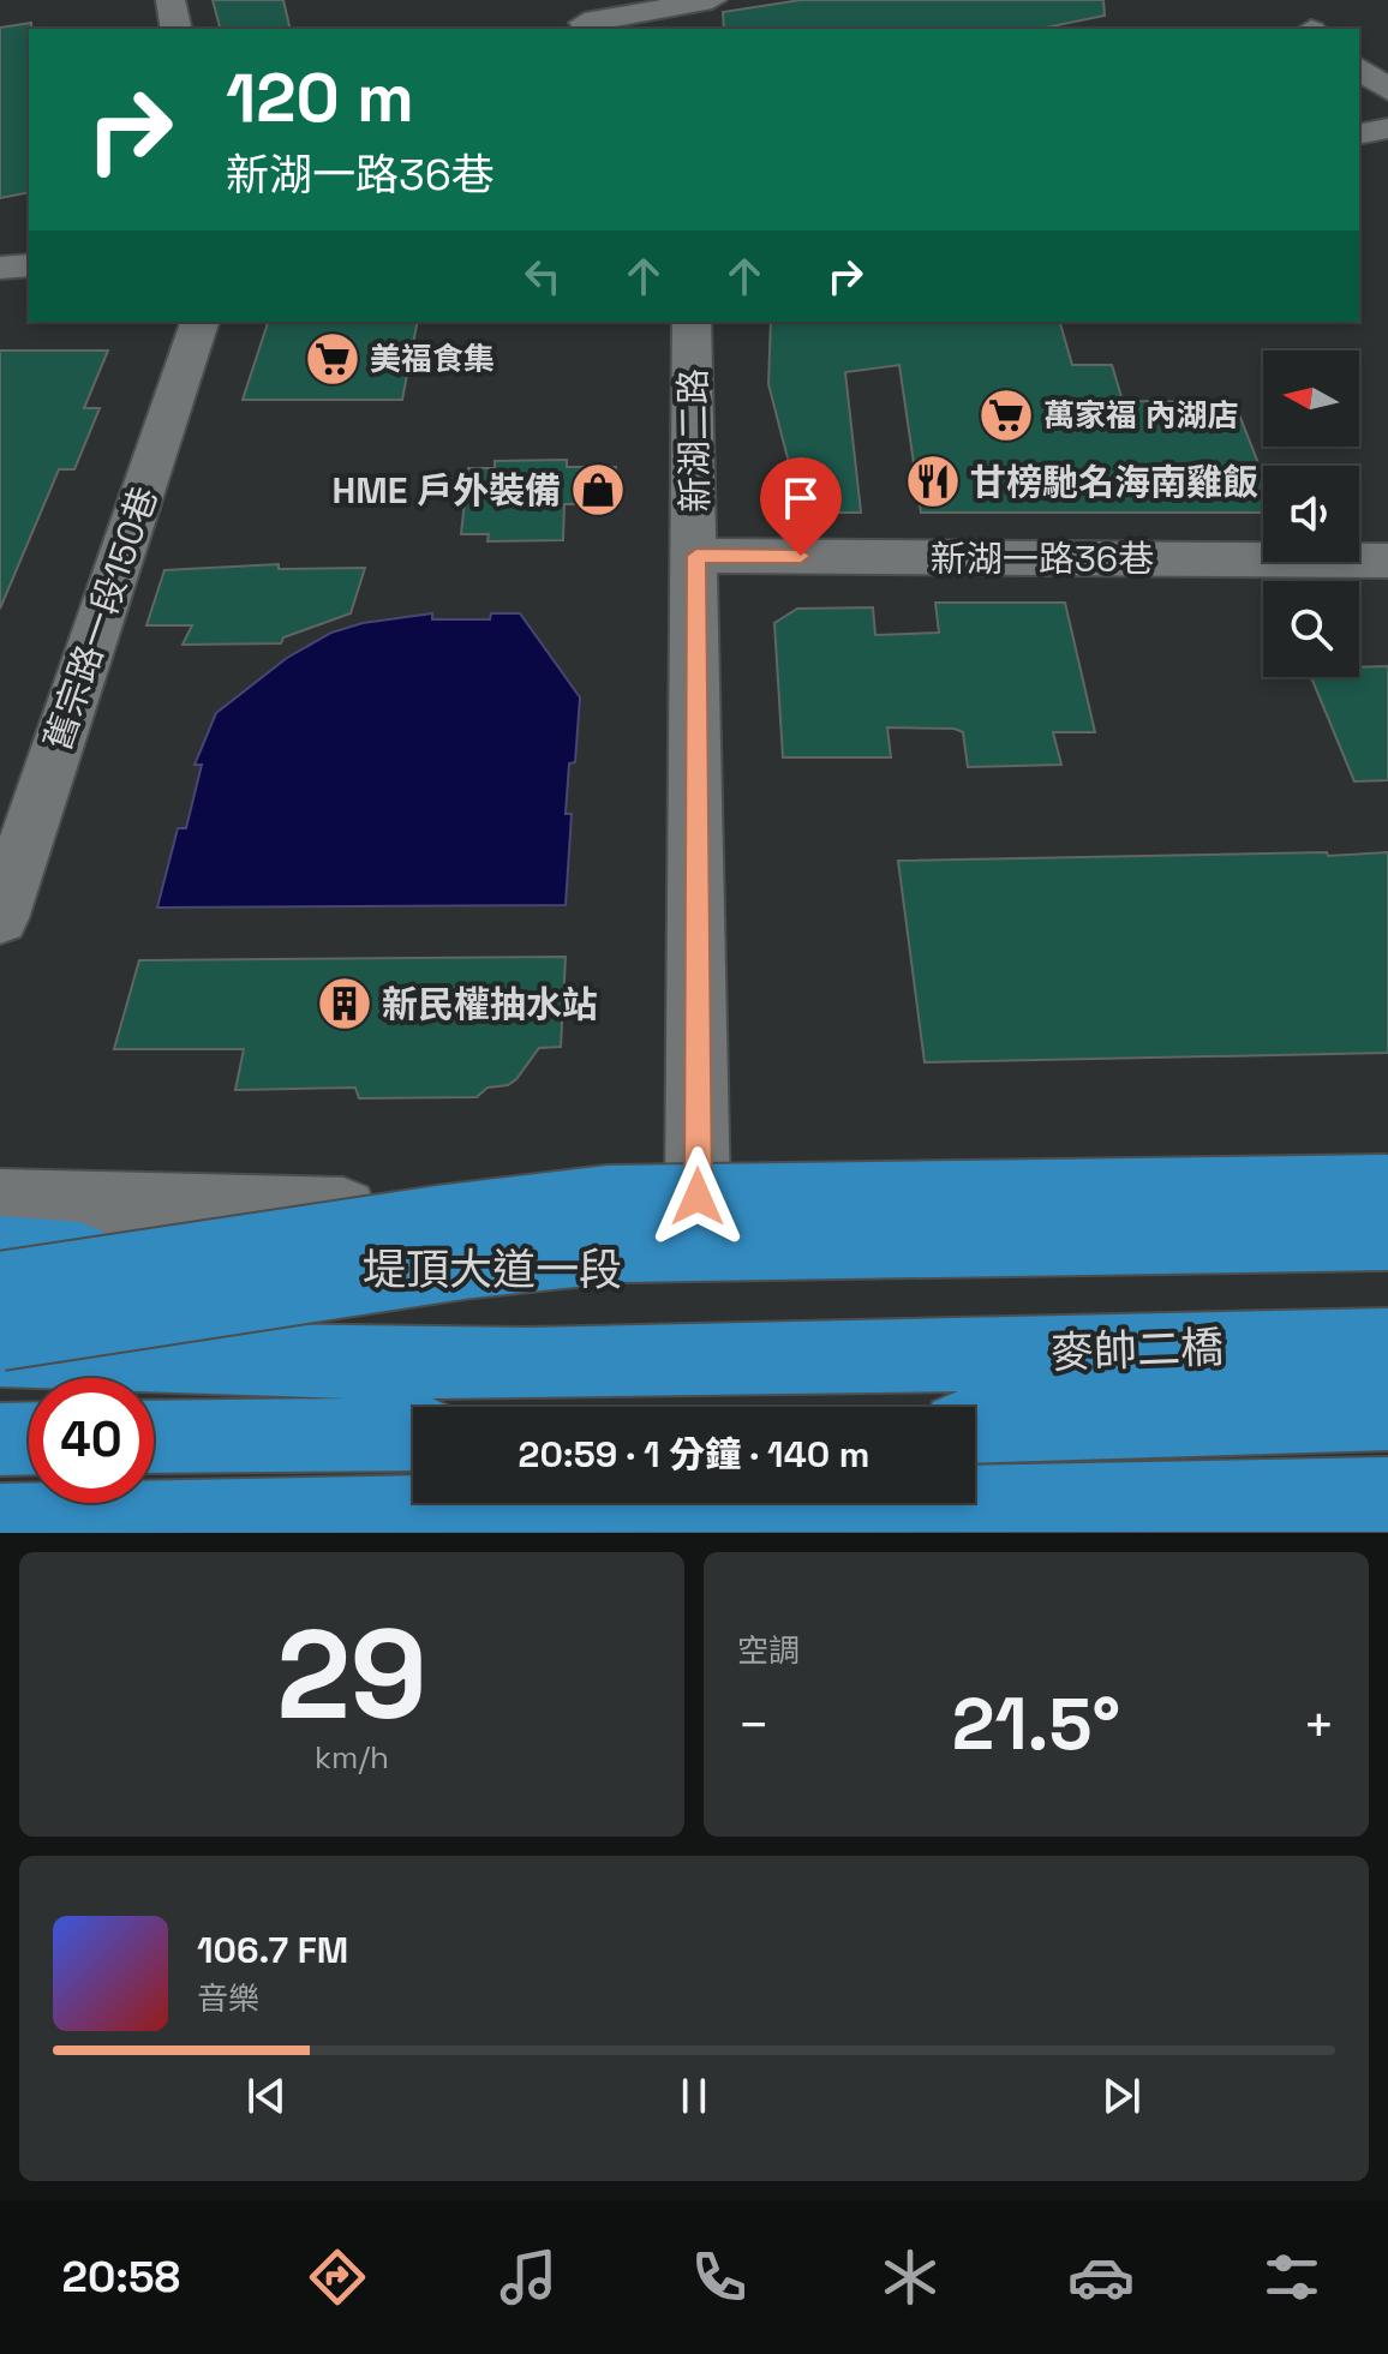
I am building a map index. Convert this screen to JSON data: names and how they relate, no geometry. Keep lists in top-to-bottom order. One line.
{"streets":{"highway":["堤頂大道一段","麥帥二橋"],"street":["新湖二路","新湖一路36巷","舊宗路一段150巷"]},"crossings":[["新湖二路","新湖一路36巷"],["新湖二路","堤頂大道一段"]],"places":{"supermarket":["美福食集","萬家福 內湖店"],"restaurant":["甘榜馳名海南雞飯"],"shop":["HME 戶外裝備"],"building":["新民權抽水站"]},"north":"left","page":{"turn":["120 m","新湖一路36巷"],"limit":"40","trip":"20:59 · 1 分鐘 · 140 m","tile":[["29","km/h"],"空調"],"heat":["−","21.5°","+"],"song":["106.7 FM","音樂"],"tabs":"20:58"}}
